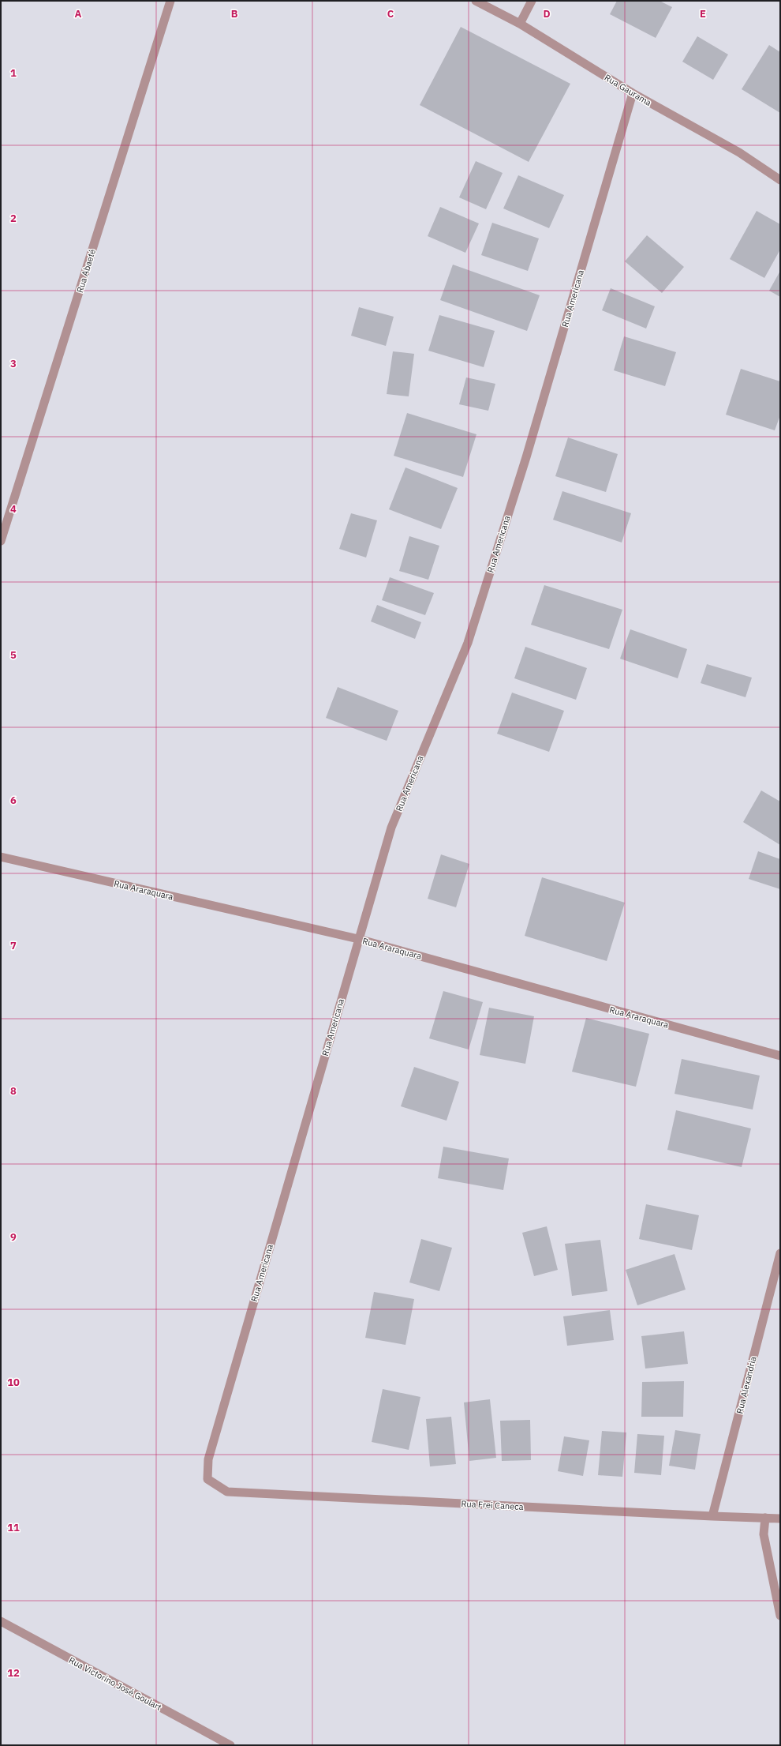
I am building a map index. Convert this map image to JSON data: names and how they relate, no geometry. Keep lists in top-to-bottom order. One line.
{"streets":{"street":["Rua Gaurama","Rua Abaeté","Rua Americana","Rua Araraquara","Rua Alexandria","Rua Frei Caneca","Rua Victorino José Goulart"]},"crossings":[["Rua Gaurama","Rua Americana"],["Rua Americana","Rua Araraquara"],["Rua Americana","Rua Frei Caneca"],["Rua Alexandria","Rua Frei Caneca"]],"grid":{"columns":["A","B","C","D","E"],"rows":["1","2","3","4","5","6","7","8","9","10","11","12"]}}
